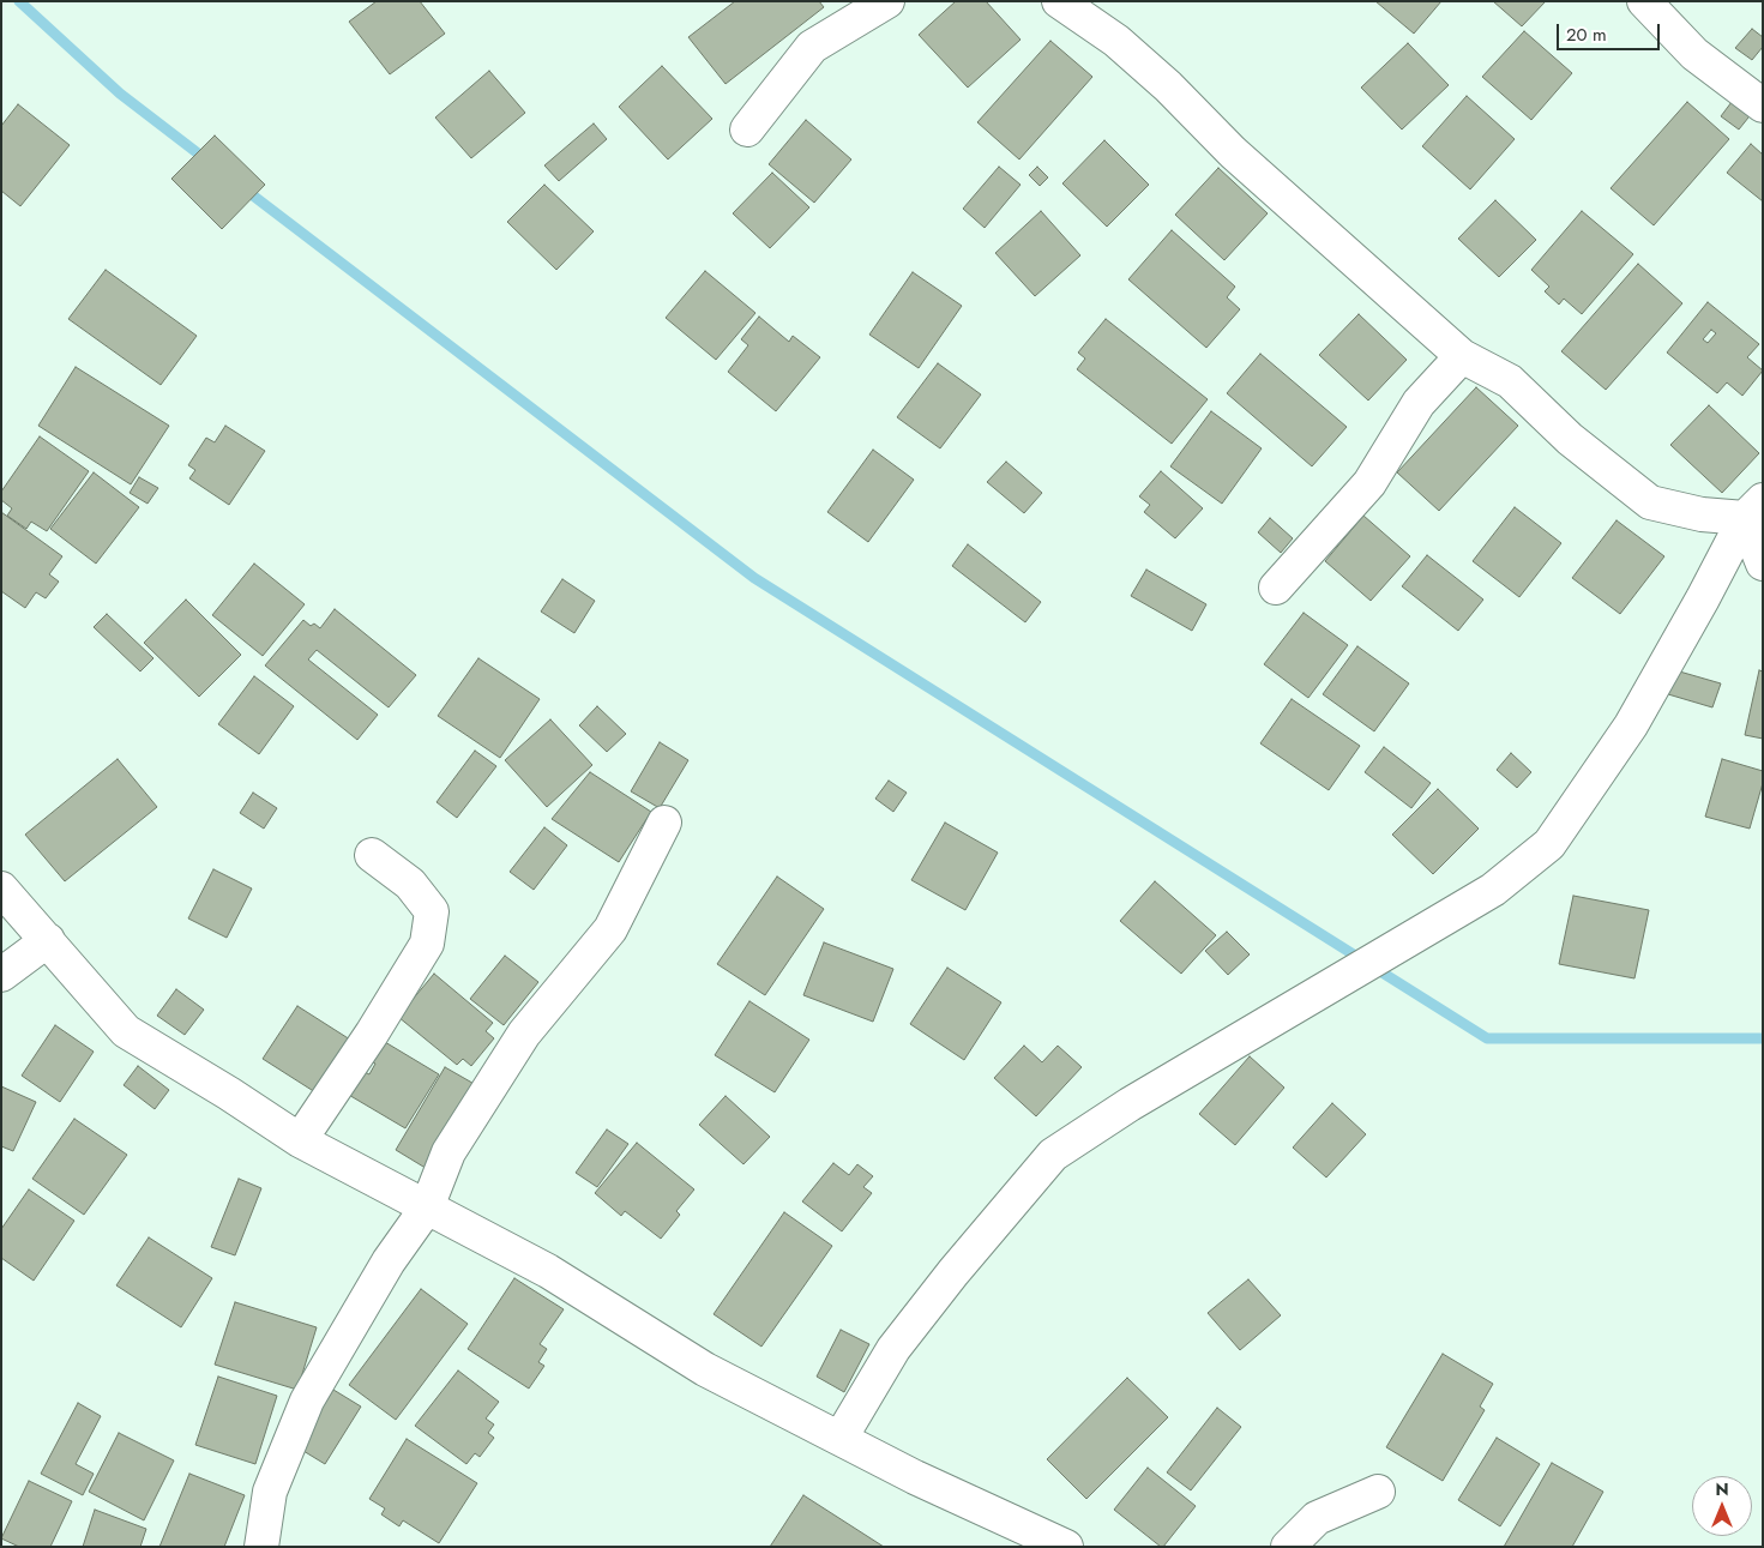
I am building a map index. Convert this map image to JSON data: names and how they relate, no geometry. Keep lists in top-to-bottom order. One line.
{"scale_bar":"20 m","north":"top"}
